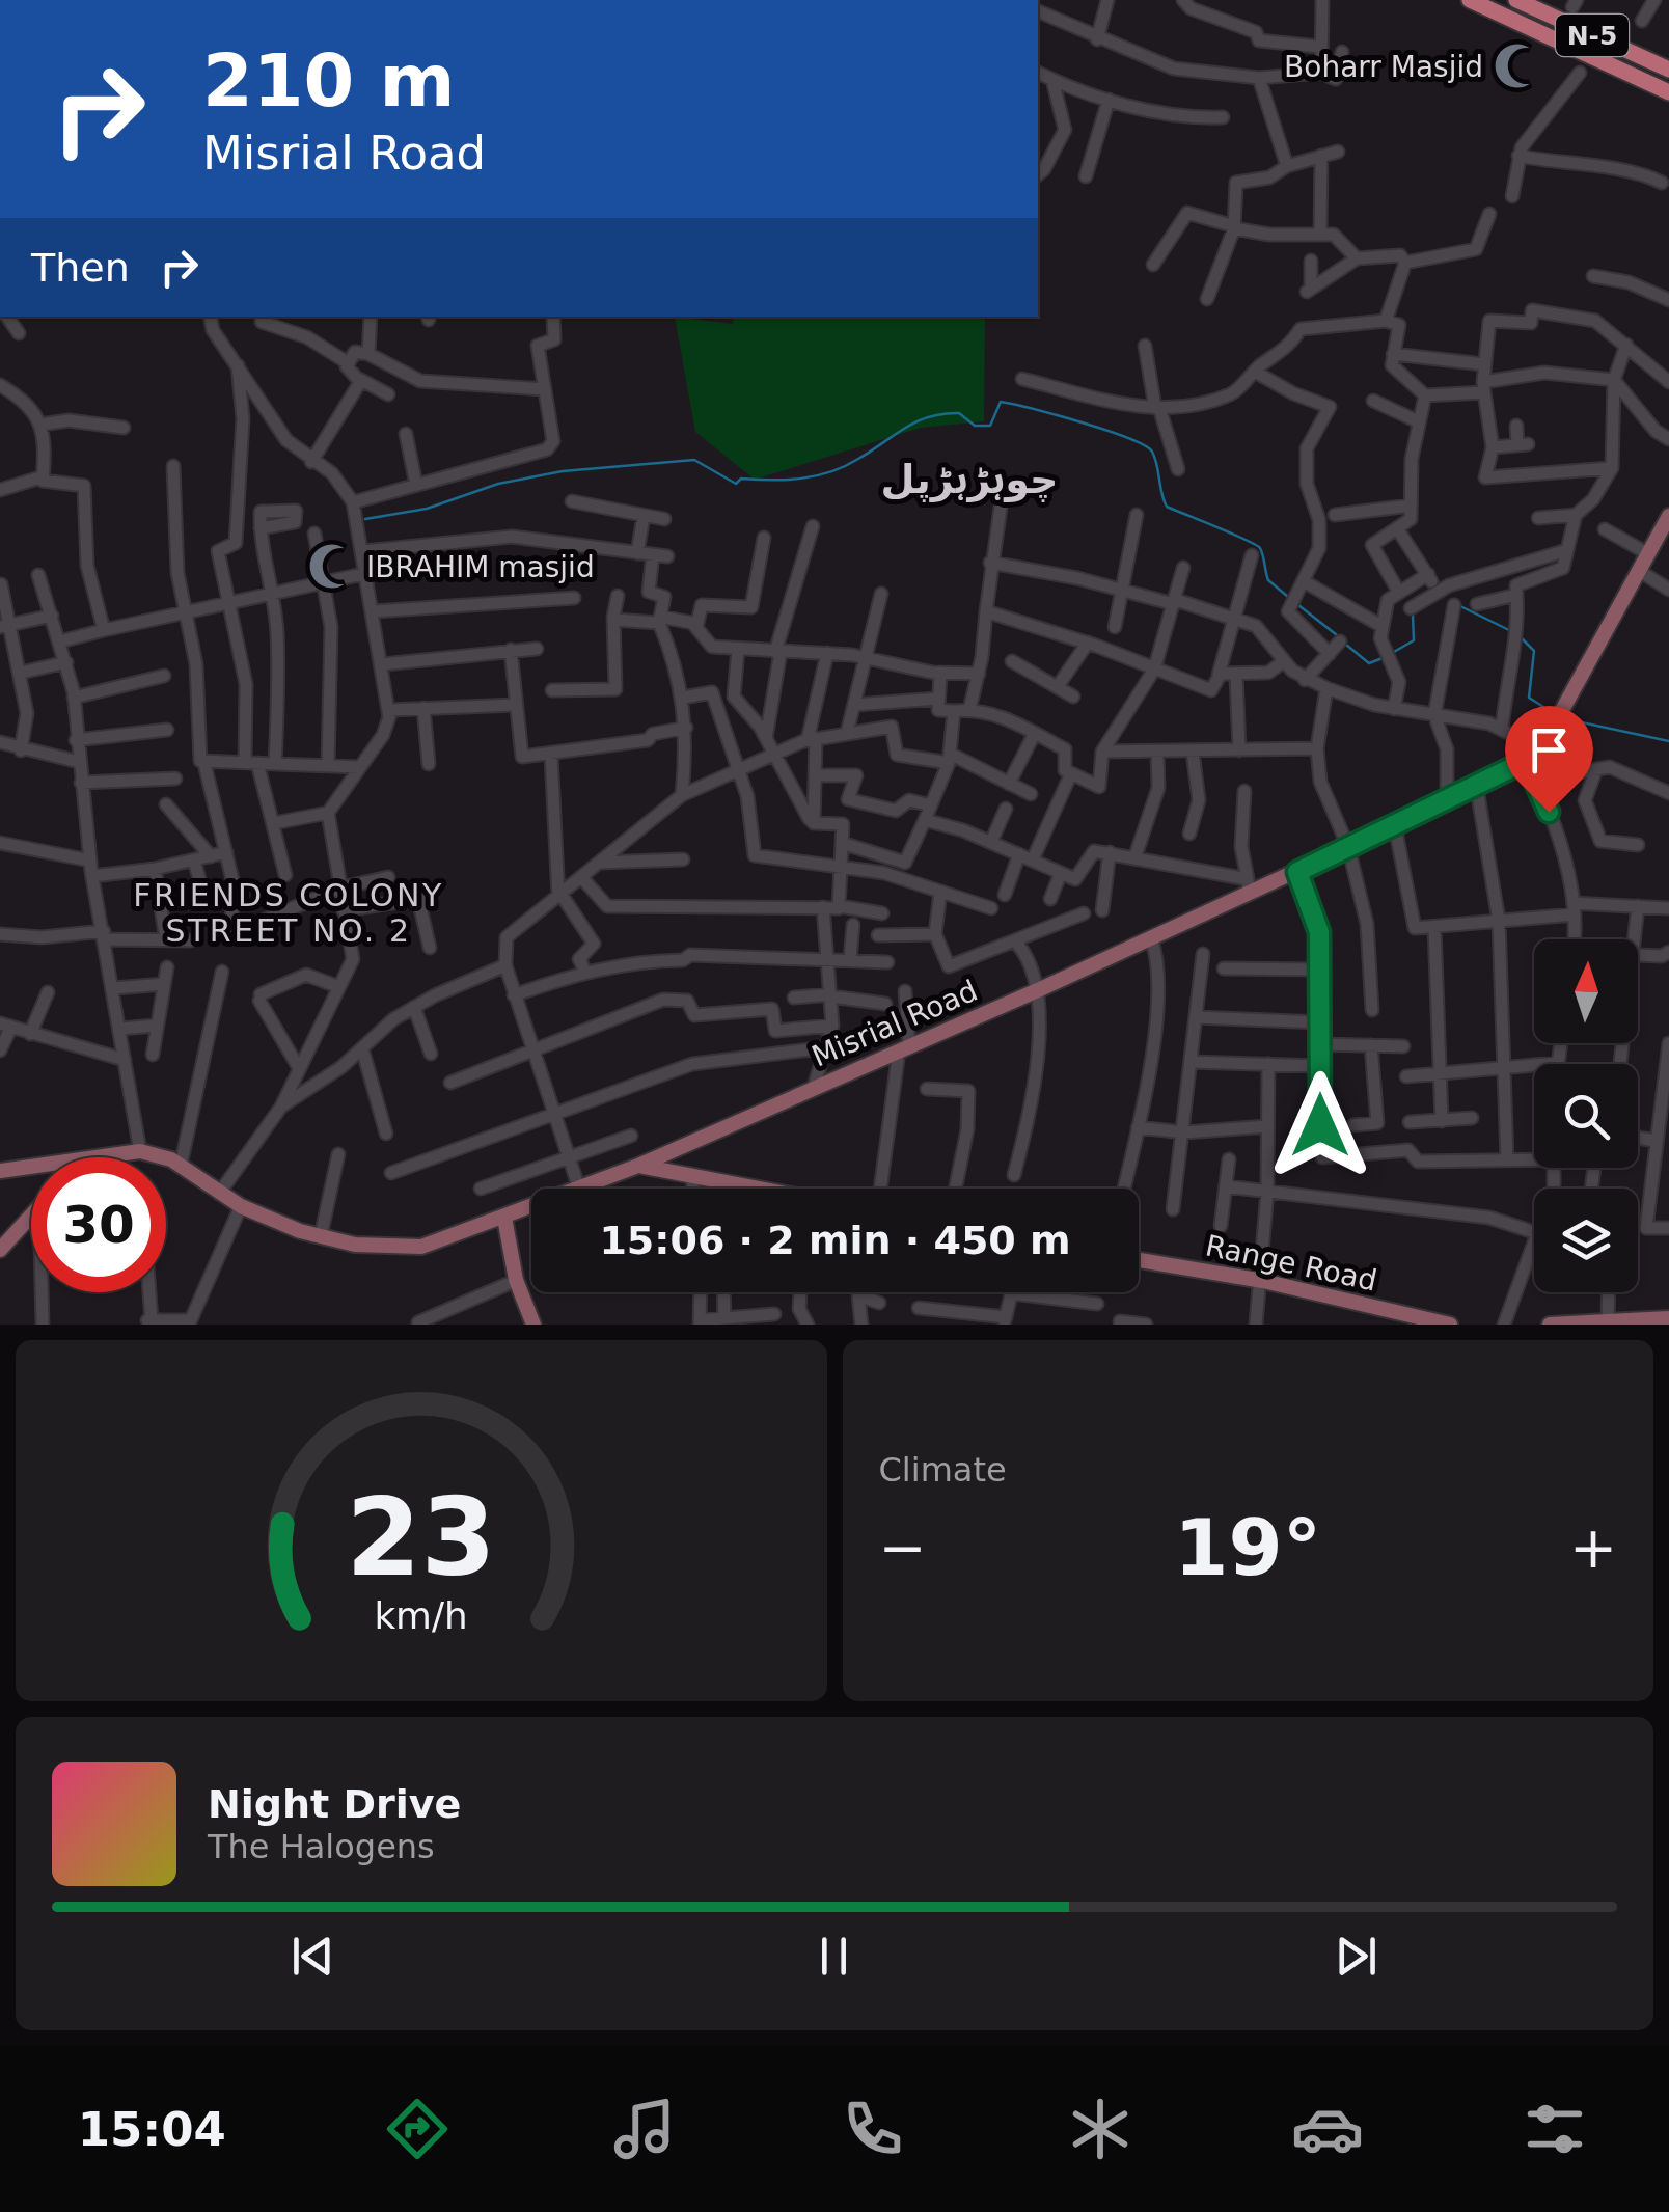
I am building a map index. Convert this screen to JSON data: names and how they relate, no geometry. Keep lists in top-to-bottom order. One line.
{"streets":{"highway":["N-5"],"main road":["Misrial Road","Range Road"]},"districts":["چوہڑہڑپل","FRIENDS COLONY STREET NO. 2"],"places":{"mosque":["Boharr Masjid","IBRAHIM masjid"]},"north":"top","page":{"turn":["210 m","Misrial Road"],"then":"Then","limit":"30","trip":"15:06 · 2 min · 450 m","tile":"Climate","heat":["−","19°","+"],"song":["Night Drive","The Halogens"],"tabs":"15:04","gauge":["23","km/h"]}}
